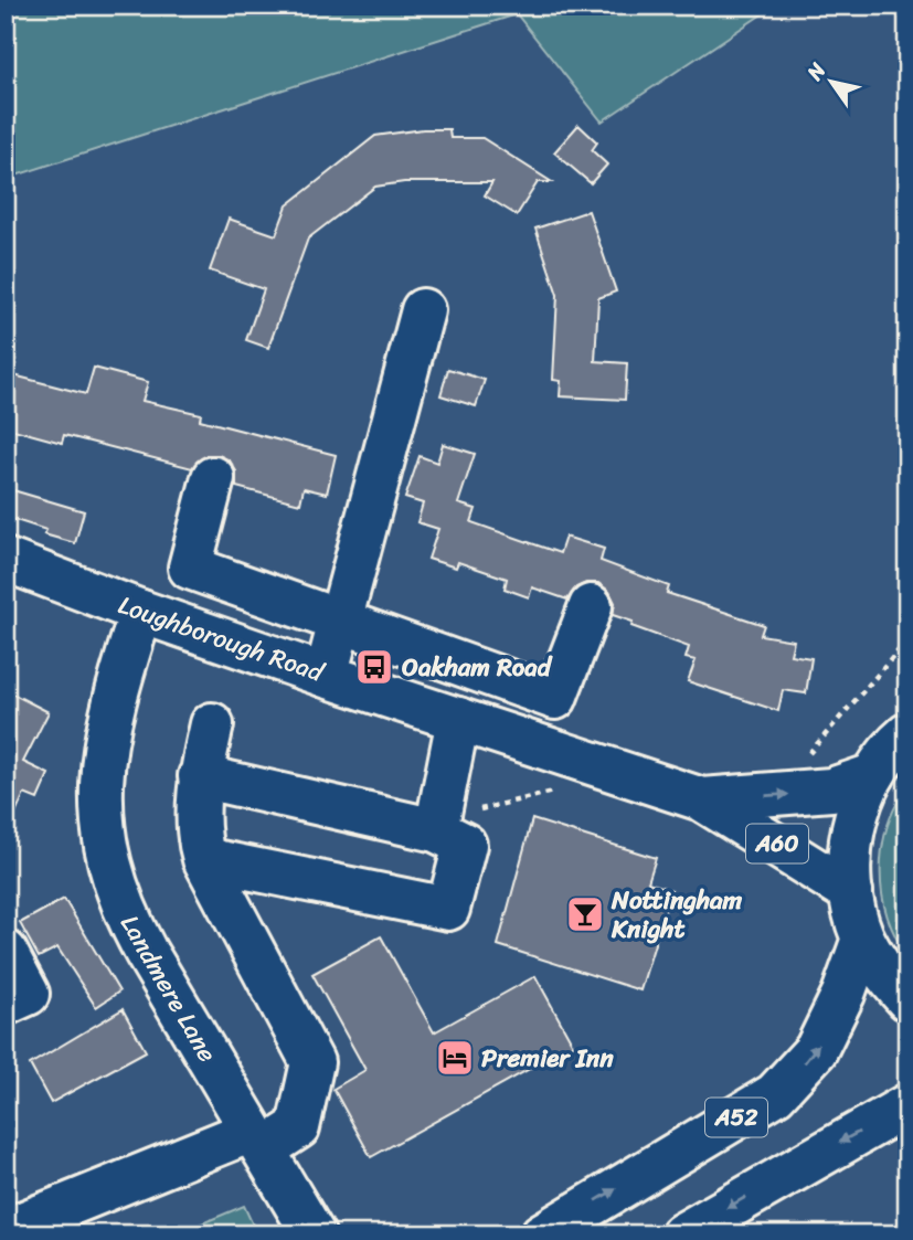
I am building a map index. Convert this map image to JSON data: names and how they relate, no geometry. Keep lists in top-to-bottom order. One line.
{"streets":{"main road":["Loughborough Road","A60","Landmere Lane","A52"]},"crossings":[["Loughborough Road","Landmere Lane"]],"places":{"bus stop":["Oakham Road"],"bar":["Nottingham Knight"],"hotel":["Premier Inn"]},"north":"top left"}
